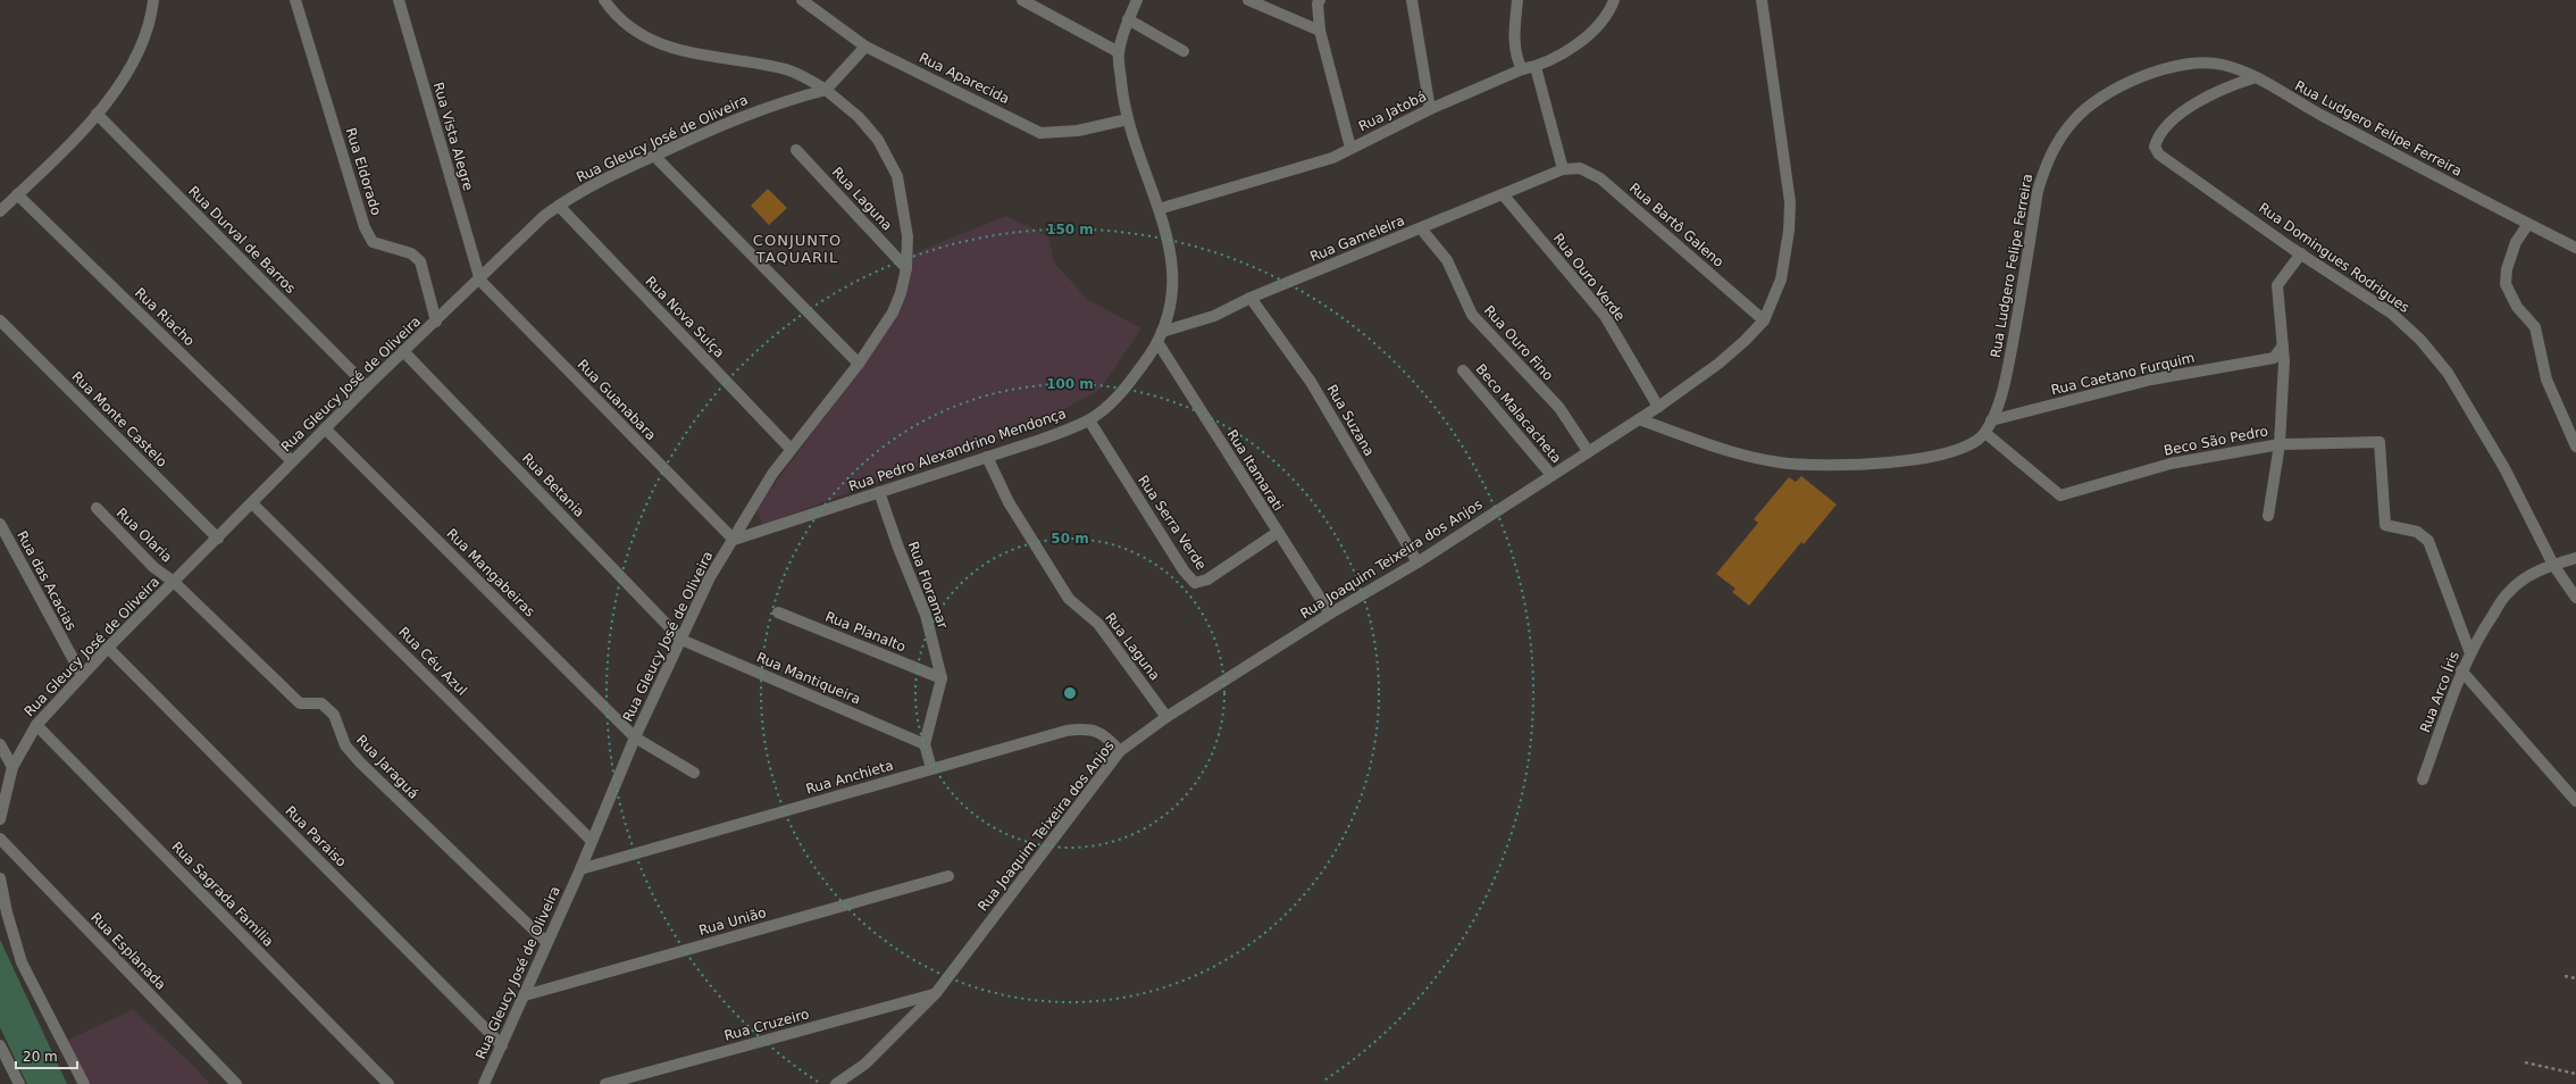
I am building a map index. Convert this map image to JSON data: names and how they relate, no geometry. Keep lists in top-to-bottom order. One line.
{"streets":{"street":["Rua Aparecida","Rua Jatobá","Rua Ludgero Felipe Ferreira","Rua Vista Alegre","Rua Gleucy José de Oliveira","Rua Eldorado","Rua Laguna","Rua Bartô Galeno","Rua Gameleira","Rua Durval de Barros","Rua Domingues Rodrigues","Rua Ouro Verde","Rua Riacho","Rua Nova Suíça","Rua Ouro Fino","Rua Caetano Furquim","Rua Guanabara","Beco Malacacheta","Rua Monte Castelo","Rua Suzana","Beco São Pedro","Rua Pedro Alexandrino Mendonça","Rua Itamarati","Rua Betania","Rua Serra Verde","Rua Olaria","Rua Joaquim Teixeira dos Anjos","Rua Mangabeiras","Rua das Acacias","Rua Floramar","Rua Planalto","Rua Céu Azul","Rua Mantiqueira","Rua Arco Íris","Rua Jaraguá","Rua Anchieta","Rua Paraiso","Rua Sagrada Familia","Rua União","Rua Esplanada","Rua Cruzeiro"]},"crossings":[["Rua Aparecida","Rua Pedro Alexandrino Mendonça"],["Rua Jatobá","Rua Pedro Alexandrino Mendonça"],["Rua Ludgero Felipe Ferreira","Rua Domingues Rodrigues"],["Rua Ludgero Felipe Ferreira","Rua Caetano Furquim"],["Rua Ludgero Felipe Ferreira","Beco São Pedro"],["Rua Vista Alegre","Rua Gleucy José de Oliveira"],["Rua Vista Alegre","Rua Guanabara"],["Rua Gleucy José de Oliveira","Rua Eldorado"],["Rua Gleucy José de Oliveira","Rua Laguna"],["Rua Gleucy José de Oliveira","Rua Durval de Barros"],["Rua Gleucy José de Oliveira","Rua Riacho"],["Rua Gleucy José de Oliveira","Rua Nova Suíça"],["Rua Gleucy José de Oliveira","Rua Guanabara"],["Rua Gleucy José de Oliveira","Rua Monte Castelo"],["Rua Gleucy José de Oliveira","Rua Pedro Alexandrino Mendonça"],["Rua Gleucy José de Oliveira","Rua Betania"],["Rua Gleucy José de Oliveira","Rua Olaria"],["Rua Gleucy José de Oliveira","Rua Mangabeiras"],["Rua Gleucy José de Oliveira","Rua das Acacias"],["Rua Gleucy José de Oliveira","Rua Céu Azul"],["Rua Gleucy José de Oliveira","Rua Mantiqueira"],["Rua Gleucy José de Oliveira","Rua Jaraguá"],["Rua Gleucy José de Oliveira","Rua Anchieta"],["Rua Gleucy José de Oliveira","Rua Paraiso"],["Rua Gleucy José de Oliveira","Rua Sagrada Familia"],["Rua Gleucy José de Oliveira","Rua União"],["Rua Laguna","Rua Pedro Alexandrino Mendonça"],["Rua Laguna","Rua Joaquim Teixeira dos Anjos"],["Rua Bartô Galeno","Rua Gameleira"],["Rua Bartô Galeno","Rua Joaquim Teixeira dos Anjos"],["Rua Gameleira","Rua Ouro Verde"],["Rua Gameleira","Rua Ouro Fino"],["Rua Gameleira","Rua Suzana"],["Rua Gameleira","Rua Pedro Alexandrino Mendonça"],["Rua Gameleira","Rua Itamarati"],["Rua Domingues Rodrigues","Beco São Pedro"],["Rua Domingues Rodrigues","Rua Arco Íris"],["Rua Ouro Verde","Rua Joaquim Teixeira dos Anjos"],["Rua Ouro Fino","Rua Joaquim Teixeira dos Anjos"],["Rua Caetano Furquim","Beco São Pedro"],["Rua Guanabara","Rua Pedro Alexandrino Mendonça"],["Beco Malacacheta","Rua Joaquim Teixeira dos Anjos"],["Rua Suzana","Rua Joaquim Teixeira dos Anjos"],["Rua Pedro Alexandrino Mendonça","Rua Itamarati"],["Rua Pedro Alexandrino Mendonça","Rua Serra Verde"],["Rua Pedro Alexandrino Mendonça","Rua Floramar"],["Rua Itamarati","Rua Serra Verde"],["Rua Itamarati","Rua Joaquim Teixeira dos Anjos"],["Rua Betania","Rua Mantiqueira"],["Rua Olaria","Rua Jaraguá"],["Rua Joaquim Teixeira dos Anjos","Rua Anchieta"],["Rua Joaquim Teixeira dos Anjos","Rua Cruzeiro"],["Rua Floramar","Rua Planalto"],["Rua Floramar","Rua Mantiqueira"]],"districts":["CONJUNTO TAQUARIL"],"scale_bar":"20 m","rings":["150 m","100 m","50 m"]}
